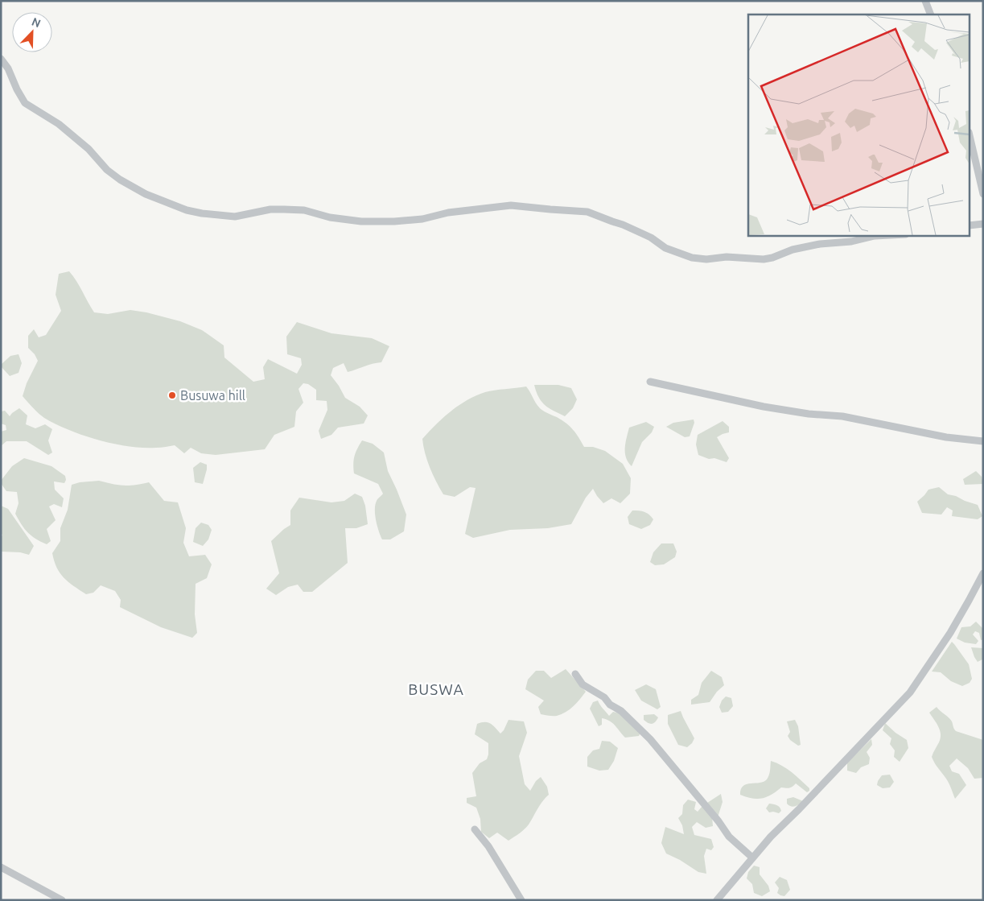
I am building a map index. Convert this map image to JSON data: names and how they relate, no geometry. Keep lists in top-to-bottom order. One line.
{"districts":["BUSWA"],"places":["Busuwa hill"],"north":"top right"}
